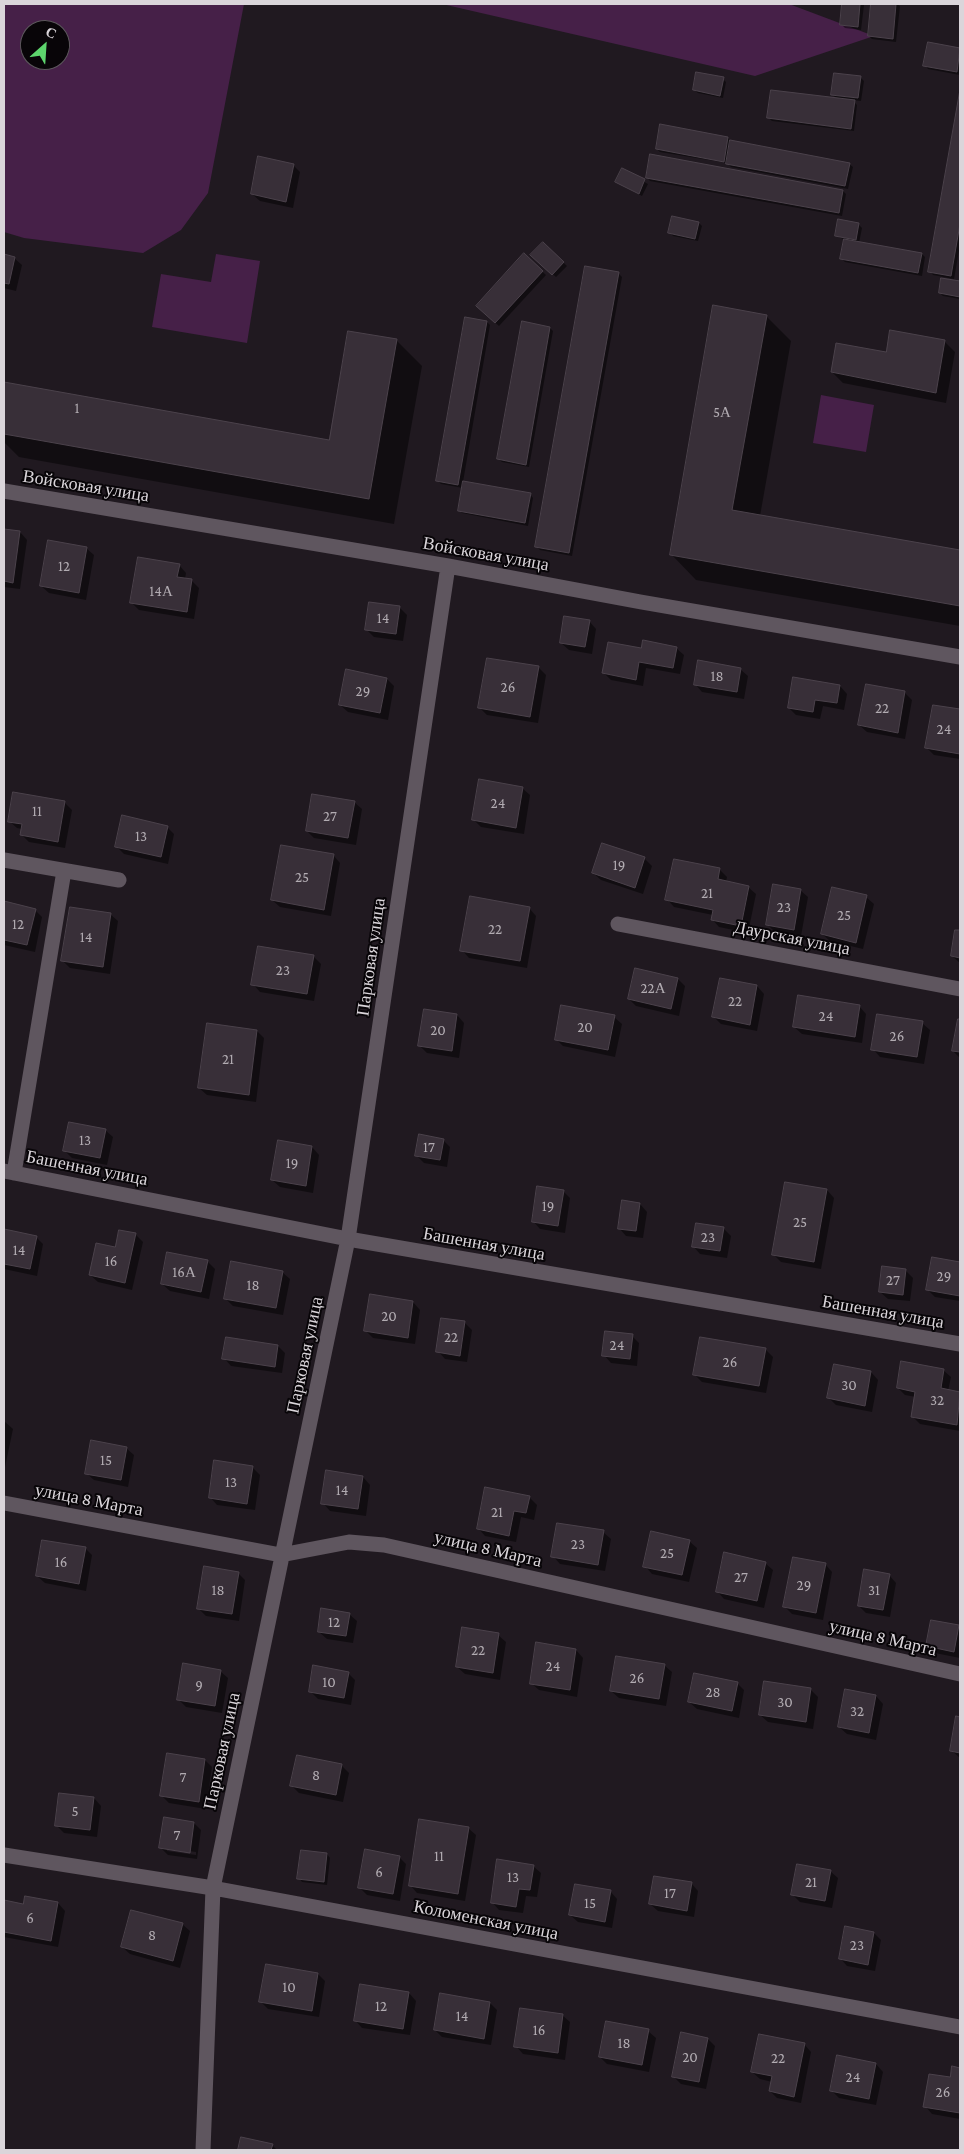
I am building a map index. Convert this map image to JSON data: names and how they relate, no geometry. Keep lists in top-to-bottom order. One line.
{"streets":{"street":["Войсковая улица","Даурская улица","Парковая улица","Башенная улица","улица 8 Марта","Коломенская улица"]},"crossings":[["Войсковая улица","Парковая улица"],["Парковая улица","Башенная улица"],["Парковая улица","улица 8 Марта"],["Парковая улица","Коломенская улица"]],"house_numbers":["1","5А","12","14А","14","18","26","29","22","24","24","11","27","13","19","25","21","23","25","12","22","14","23","22А","22","24","20","20","26","21","13","17","19","19","25","23","14","16","16А","29","27","18","20","22","24","26","30","32","15","13","14","21","23","25","16","27","29","18","31","12","22","24","26","10","9","28","30","32","8","7","5","7","11","6","13","21","17","15","6","8","23","10","12","14","16","18","20","22","24","26"],"north":"top right"}
